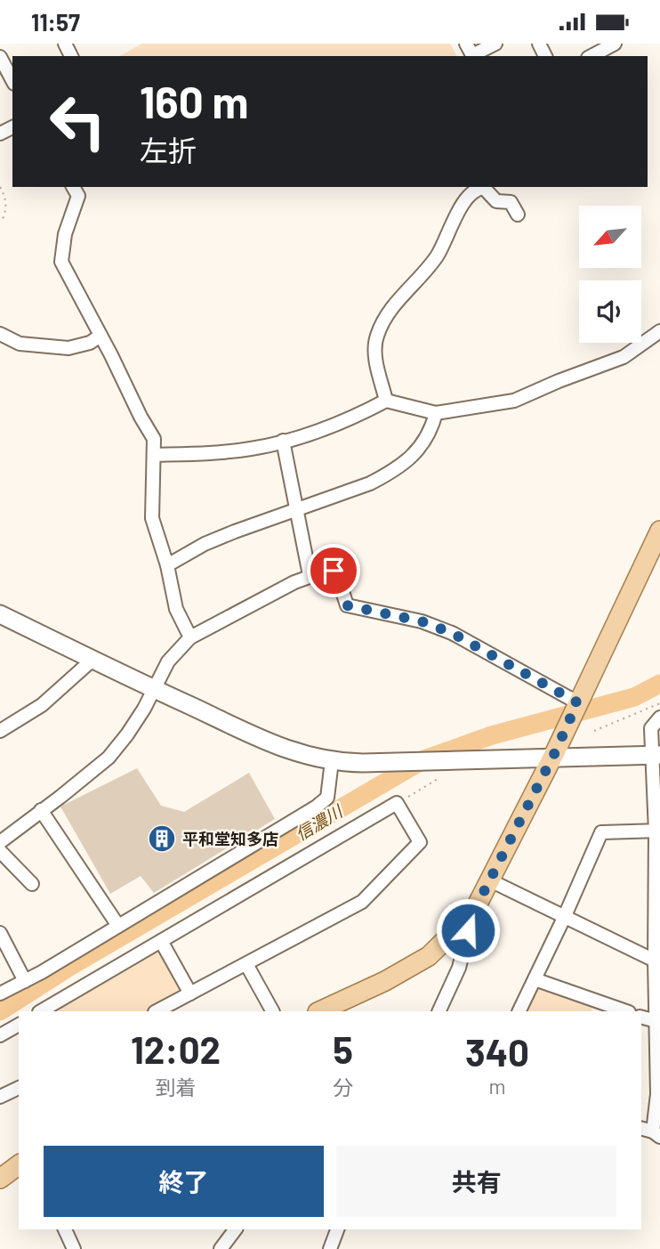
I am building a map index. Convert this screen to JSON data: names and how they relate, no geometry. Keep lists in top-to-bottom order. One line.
{"water":["信濃川"],"places":{"building":["平和堂知多店"]},"north":"bottom left","page":{"status":"11:57","turn":["160 m","左折"],"eta":["12:02","到着","5","分","340","m"],"buttons":["終了","共有"]}}
